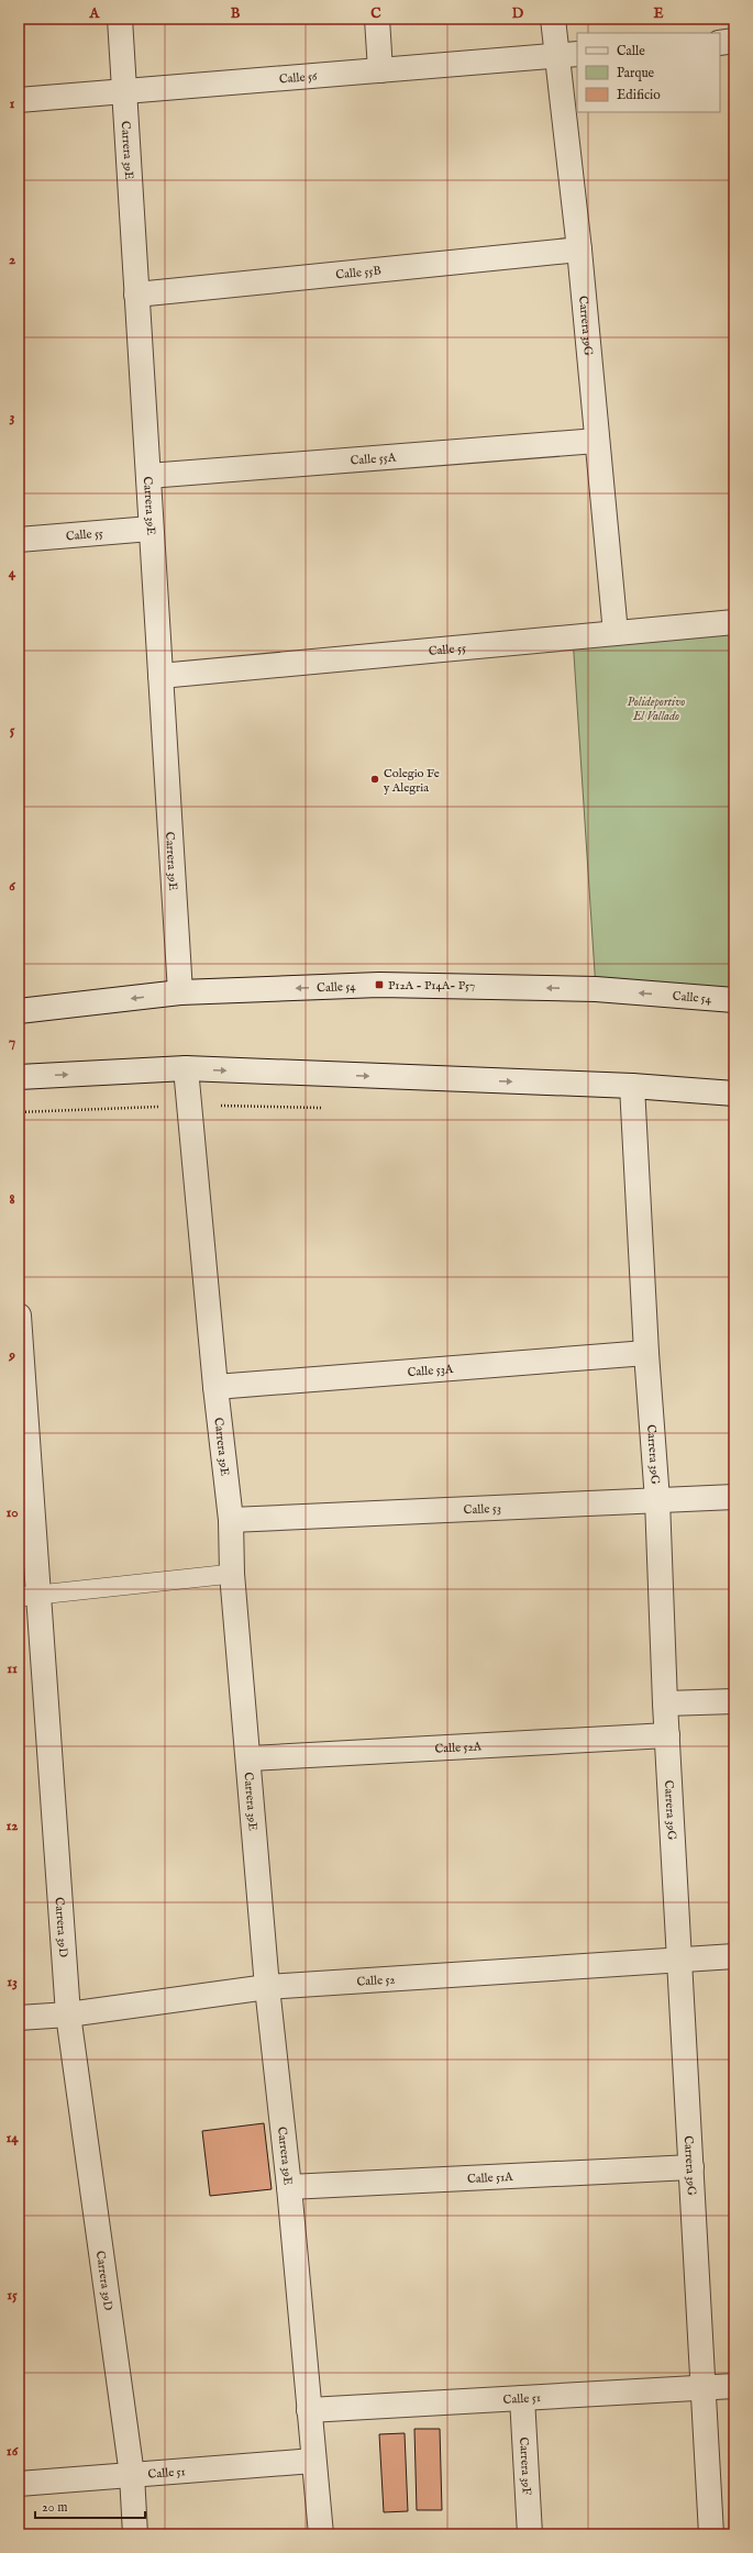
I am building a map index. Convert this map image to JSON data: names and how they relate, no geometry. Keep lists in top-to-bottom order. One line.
{"streets":{"street":["Calle 56","Carrera 39E","Calle 55B","Carrera 39G","Calle 55A","Calle 55","Calle 54","Calle 53A","Calle 53","Calle 52A","Carrera 39D","Calle 52","Calle 51A","Calle 51","Carrera 39F"]},"crossings":[["Calle 56","Carrera 39E"],["Calle 56","Carrera 39G"],["Carrera 39E","Calle 55B"],["Carrera 39E","Calle 55A"],["Carrera 39E","Calle 55"],["Carrera 39E","Calle 54"],["Carrera 39E","Calle 53A"],["Carrera 39E","Calle 53"],["Carrera 39E","Calle 52A"],["Carrera 39E","Calle 52"],["Carrera 39E","Calle 51A"],["Carrera 39E","Calle 51"],["Calle 55B","Carrera 39G"],["Carrera 39G","Calle 55A"],["Carrera 39G","Calle 55"],["Carrera 39G","Calle 53A"],["Carrera 39G","Calle 53"],["Carrera 39G","Calle 52A"],["Carrera 39G","Calle 52"],["Carrera 39G","Calle 51A"],["Carrera 39G","Calle 51"],["Carrera 39D","Calle 52"],["Carrera 39D","Calle 51"],["Calle 51","Carrera 39F"]],"parks":["Polideportivo El Vallado"],"places":{"other":["Colegio Fe y Alegria"],"transit":["P12A - P14A- P57"]},"legend":["Calle","Parque","Edificio"],"scale_bar":"20 m","grid":{"columns":["A","B","C","D","E"],"rows":["1","2","3","4","5","6","7","8","9","10","11","12","13","14","15","16"]}}
